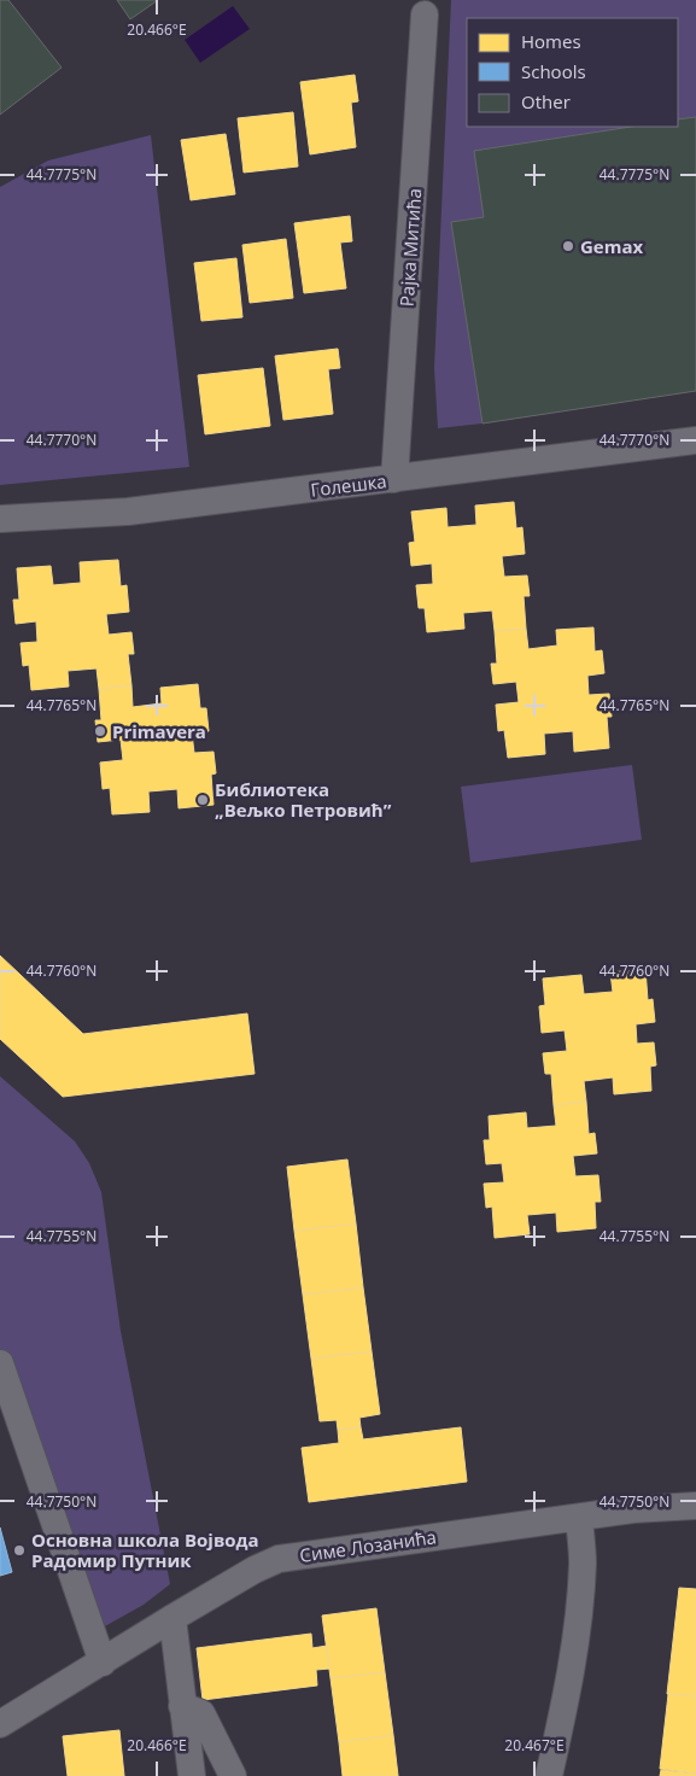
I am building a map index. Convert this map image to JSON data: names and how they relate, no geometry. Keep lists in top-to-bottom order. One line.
{"streets":{"street":["Рајка Митића","Голешка","Симе Лозанића"]},"crossings":[["Рајка Митића","Голешка"]],"places":["Gemax","Primavera","Библиотека „Вељко Петровић”","Основна школа Војвода Радомир Путник"],"legend":["Homes","Schools","Other"],"coordinates":["20.466°E","44.7775°N","44.7770°N","44.7765°N","44.7760°N","44.7755°N","44.7750°N","20.467°E"]}
